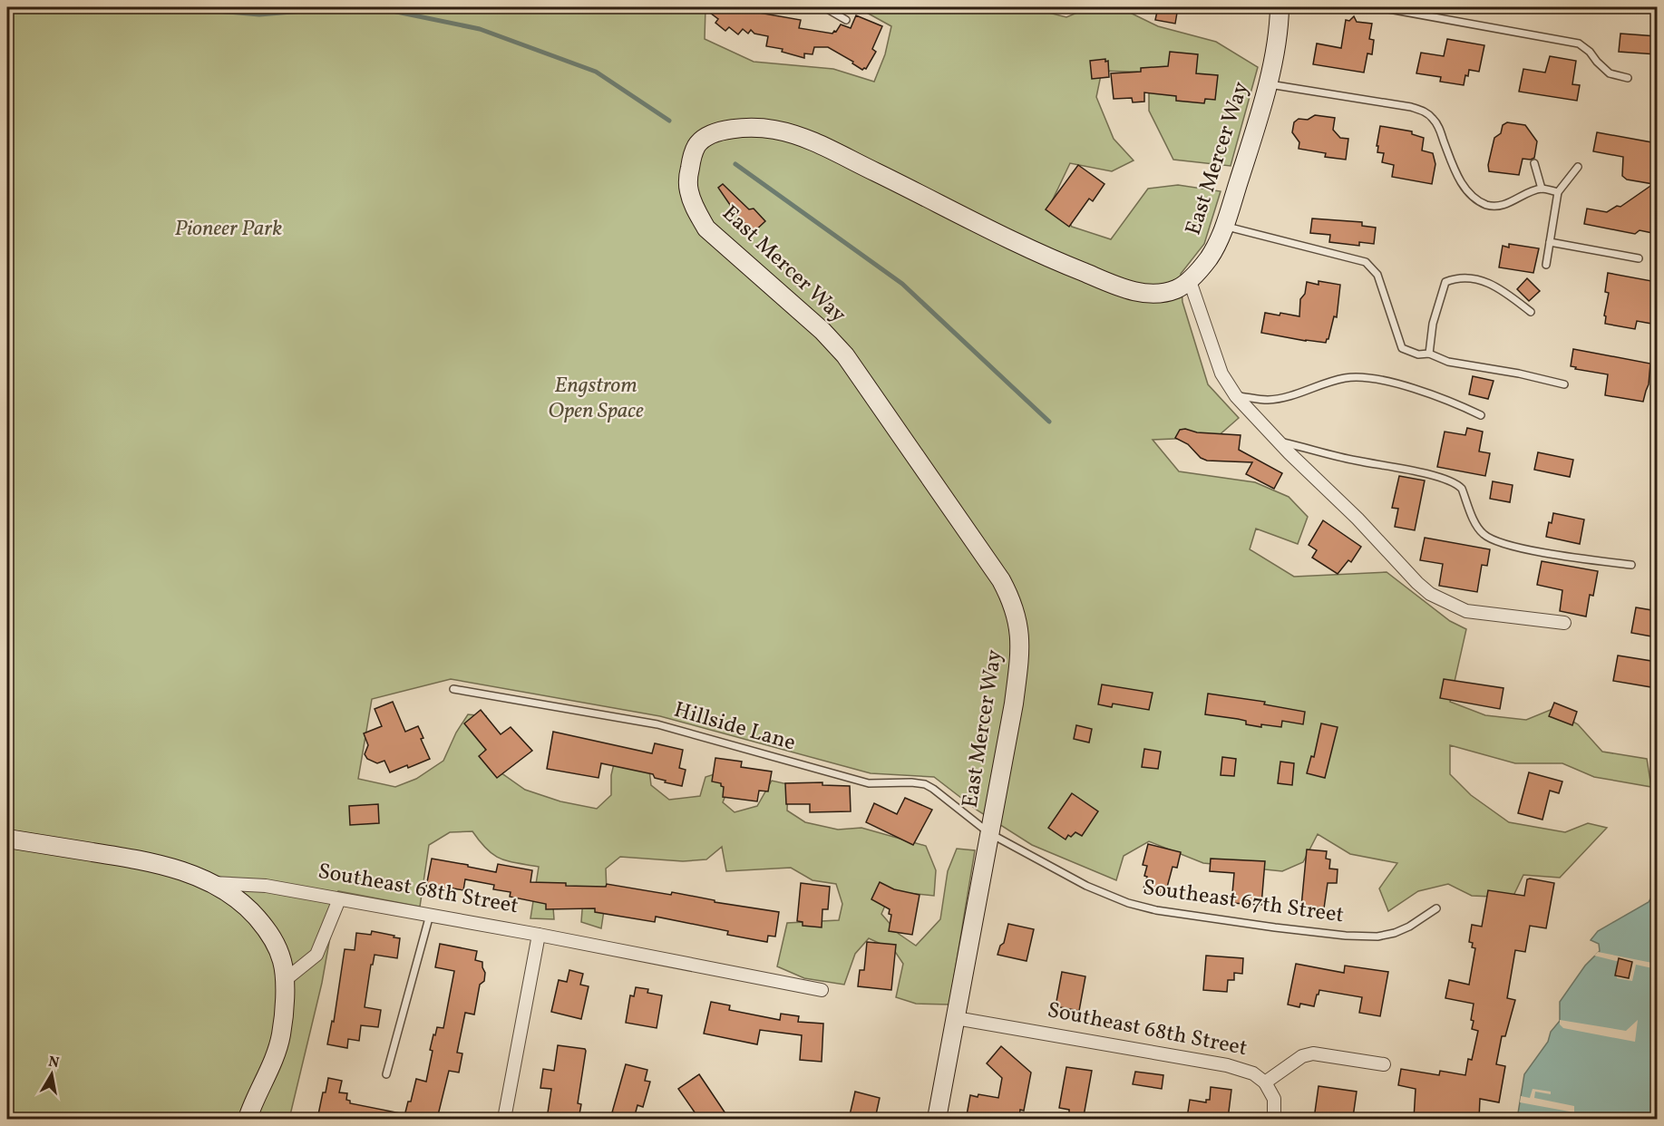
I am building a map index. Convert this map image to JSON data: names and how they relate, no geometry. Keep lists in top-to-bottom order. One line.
{"streets":{"street":["East Mercer Way","Southeast 68th Street"],"lane":["Hillside Lane","Southeast 67th Street"]},"crossings":[["East Mercer Way","Hillside Lane"],["East Mercer Way","Southeast 68th Street"],["East Mercer Way","Southeast 67th Street"],["Hillside Lane","Southeast 67th Street"]],"parks":["Pioneer Park","Engstrom Open Space"],"north":"top"}
